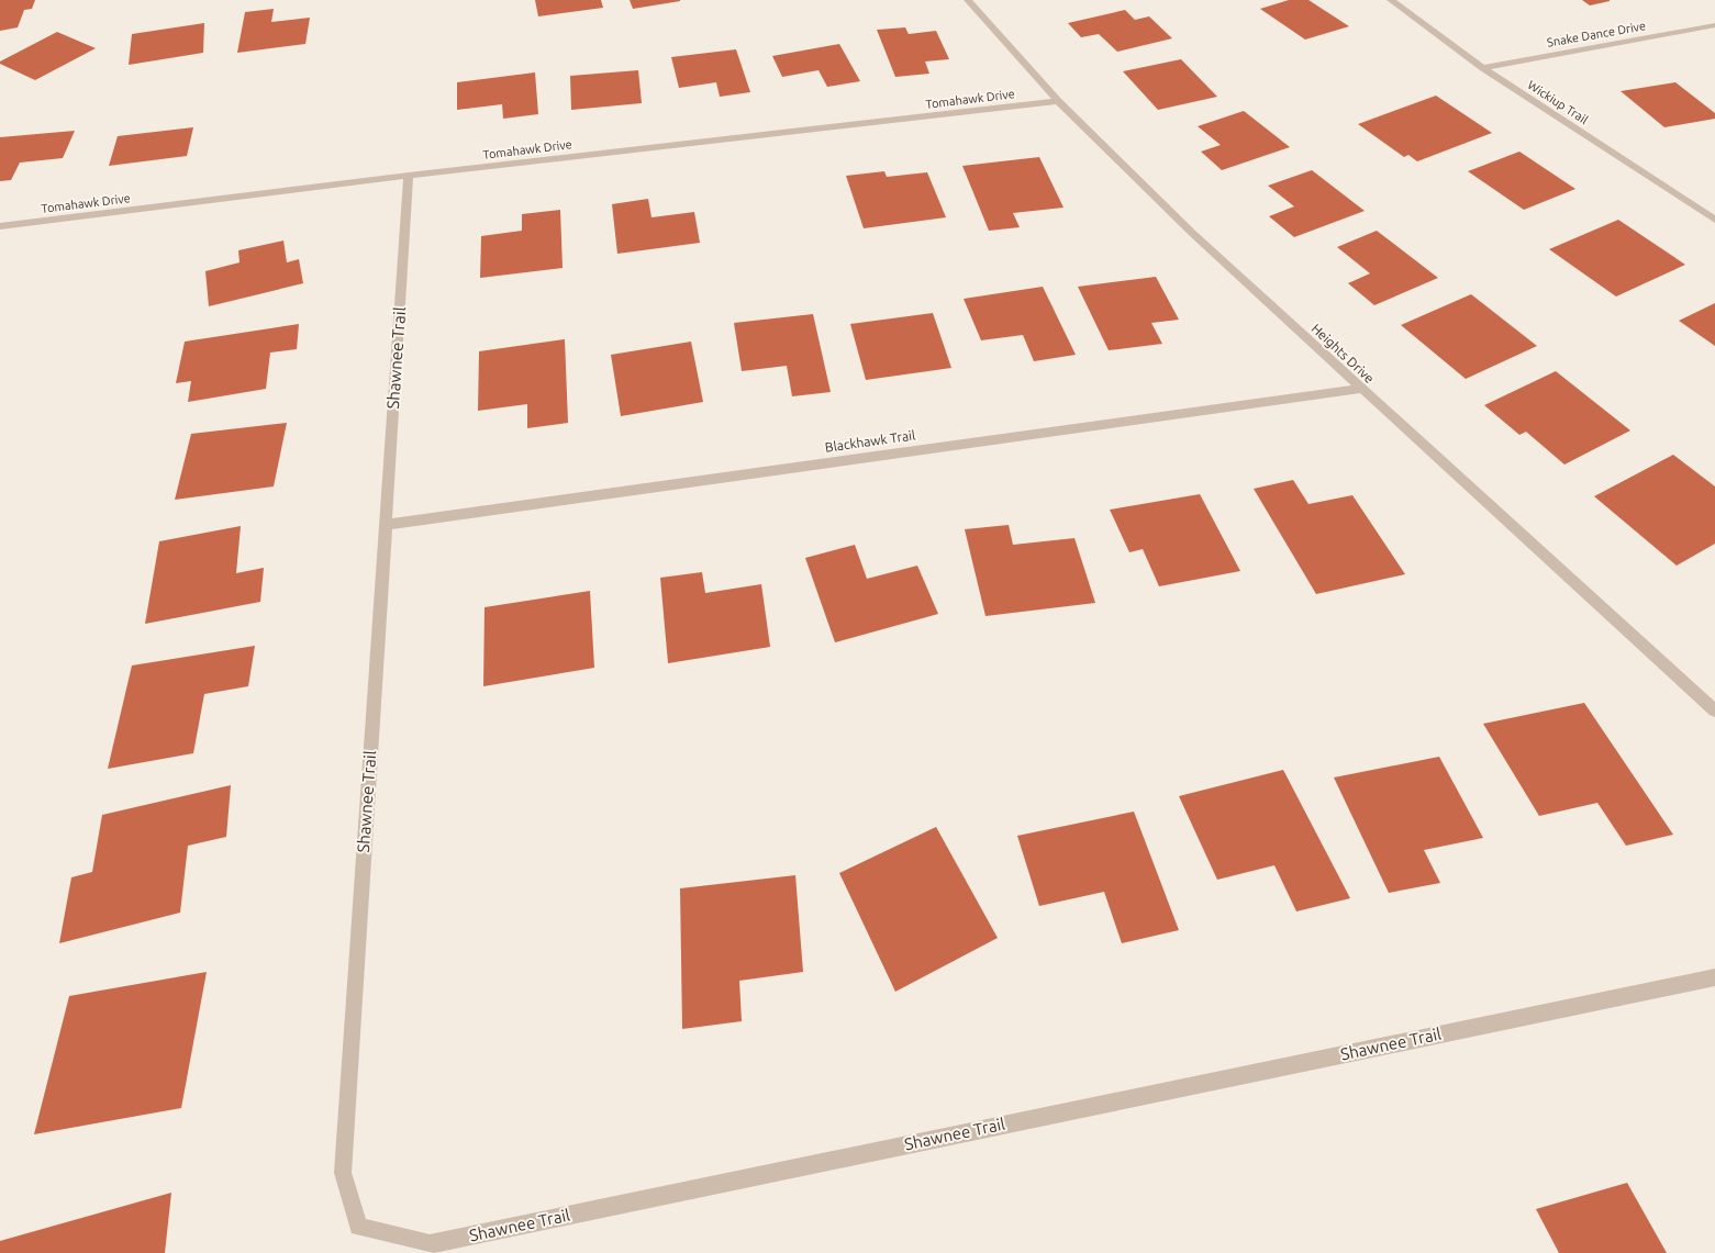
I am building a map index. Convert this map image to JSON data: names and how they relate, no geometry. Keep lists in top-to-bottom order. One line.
{"streets":{"street":["Snake Dance Drive","Tomahawk Drive","Wickiup Trail","Heights Drive","Shawnee Trail","Blackhawk Trail"]},"crossings":[["Snake Dance Drive","Wickiup Trail"],["Tomahawk Drive","Heights Drive"],["Tomahawk Drive","Shawnee Trail"],["Heights Drive","Blackhawk Trail"],["Shawnee Trail","Blackhawk Trail"]]}
